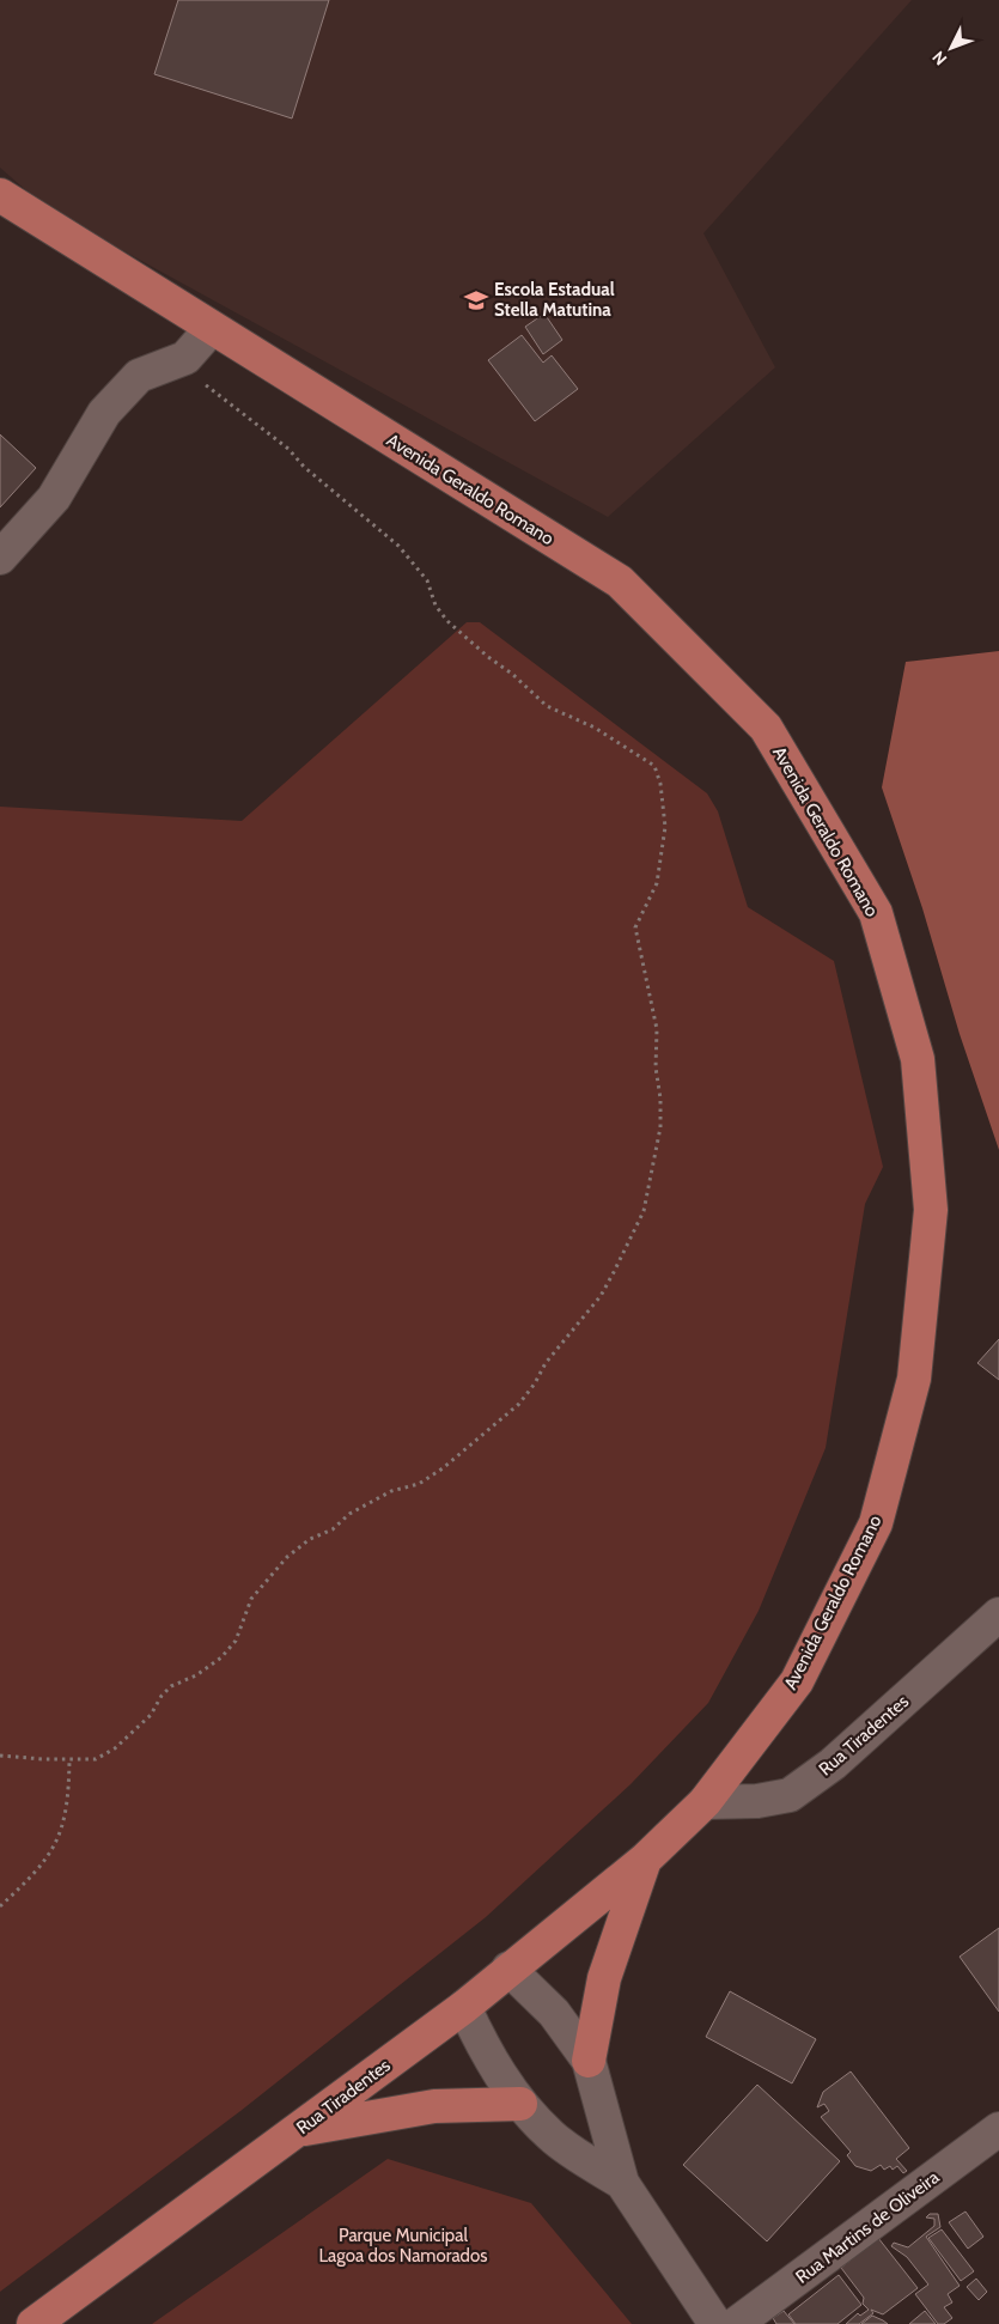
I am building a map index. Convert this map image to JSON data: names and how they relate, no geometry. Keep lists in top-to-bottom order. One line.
{"streets":{"main road":["Avenida Geraldo Romano","Rua Tiradentes"],"street":["Rua Martins de Oliveira"]},"crossings":[["Avenida Geraldo Romano","Rua Tiradentes"]],"parks":["Parque Municipal Lagoa dos Namorados"],"places":{"school or university":["Escola Estadual Stella Matutina"]},"north":"bottom left"}
